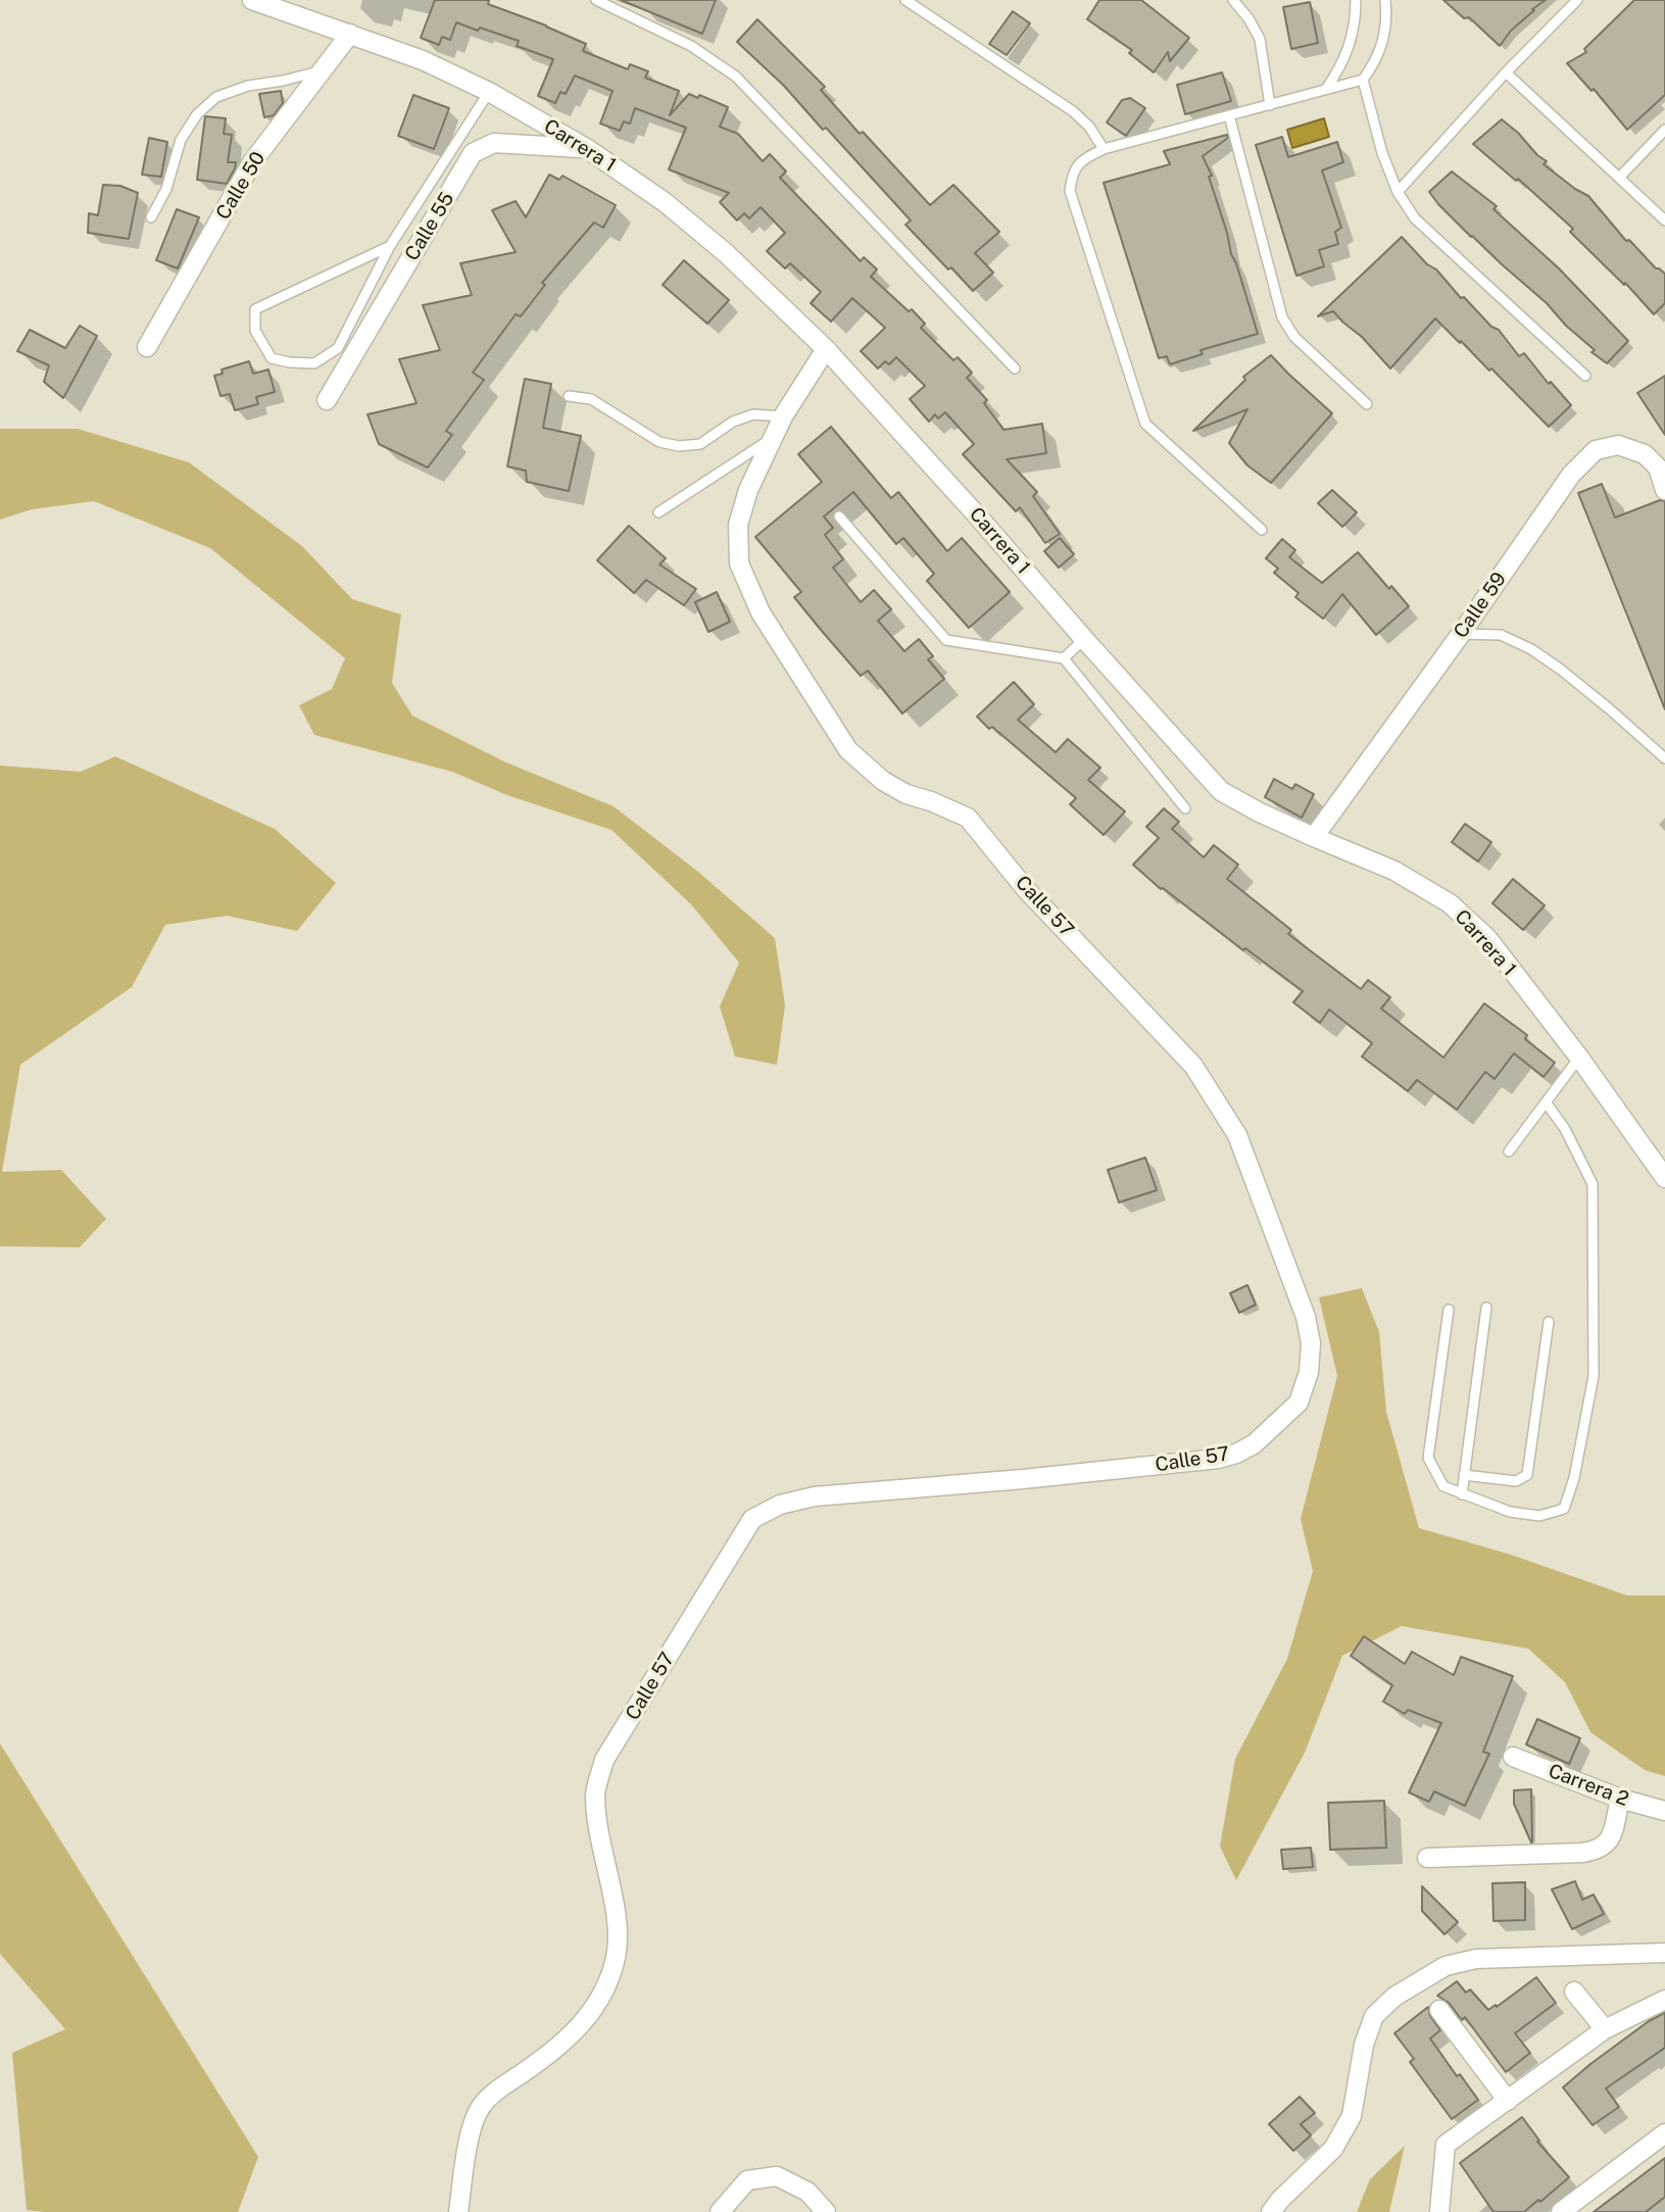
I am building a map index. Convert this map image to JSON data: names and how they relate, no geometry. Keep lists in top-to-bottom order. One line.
{"streets":{"street":["Carrera 1","Calle 50","Calle 55","Calle 59","Calle 57","Carrera 2"]},"crossings":[["Carrera 1","Calle 50"],["Carrera 1","Calle 55"],["Carrera 1","Calle 59"],["Carrera 1","Calle 57"]]}
